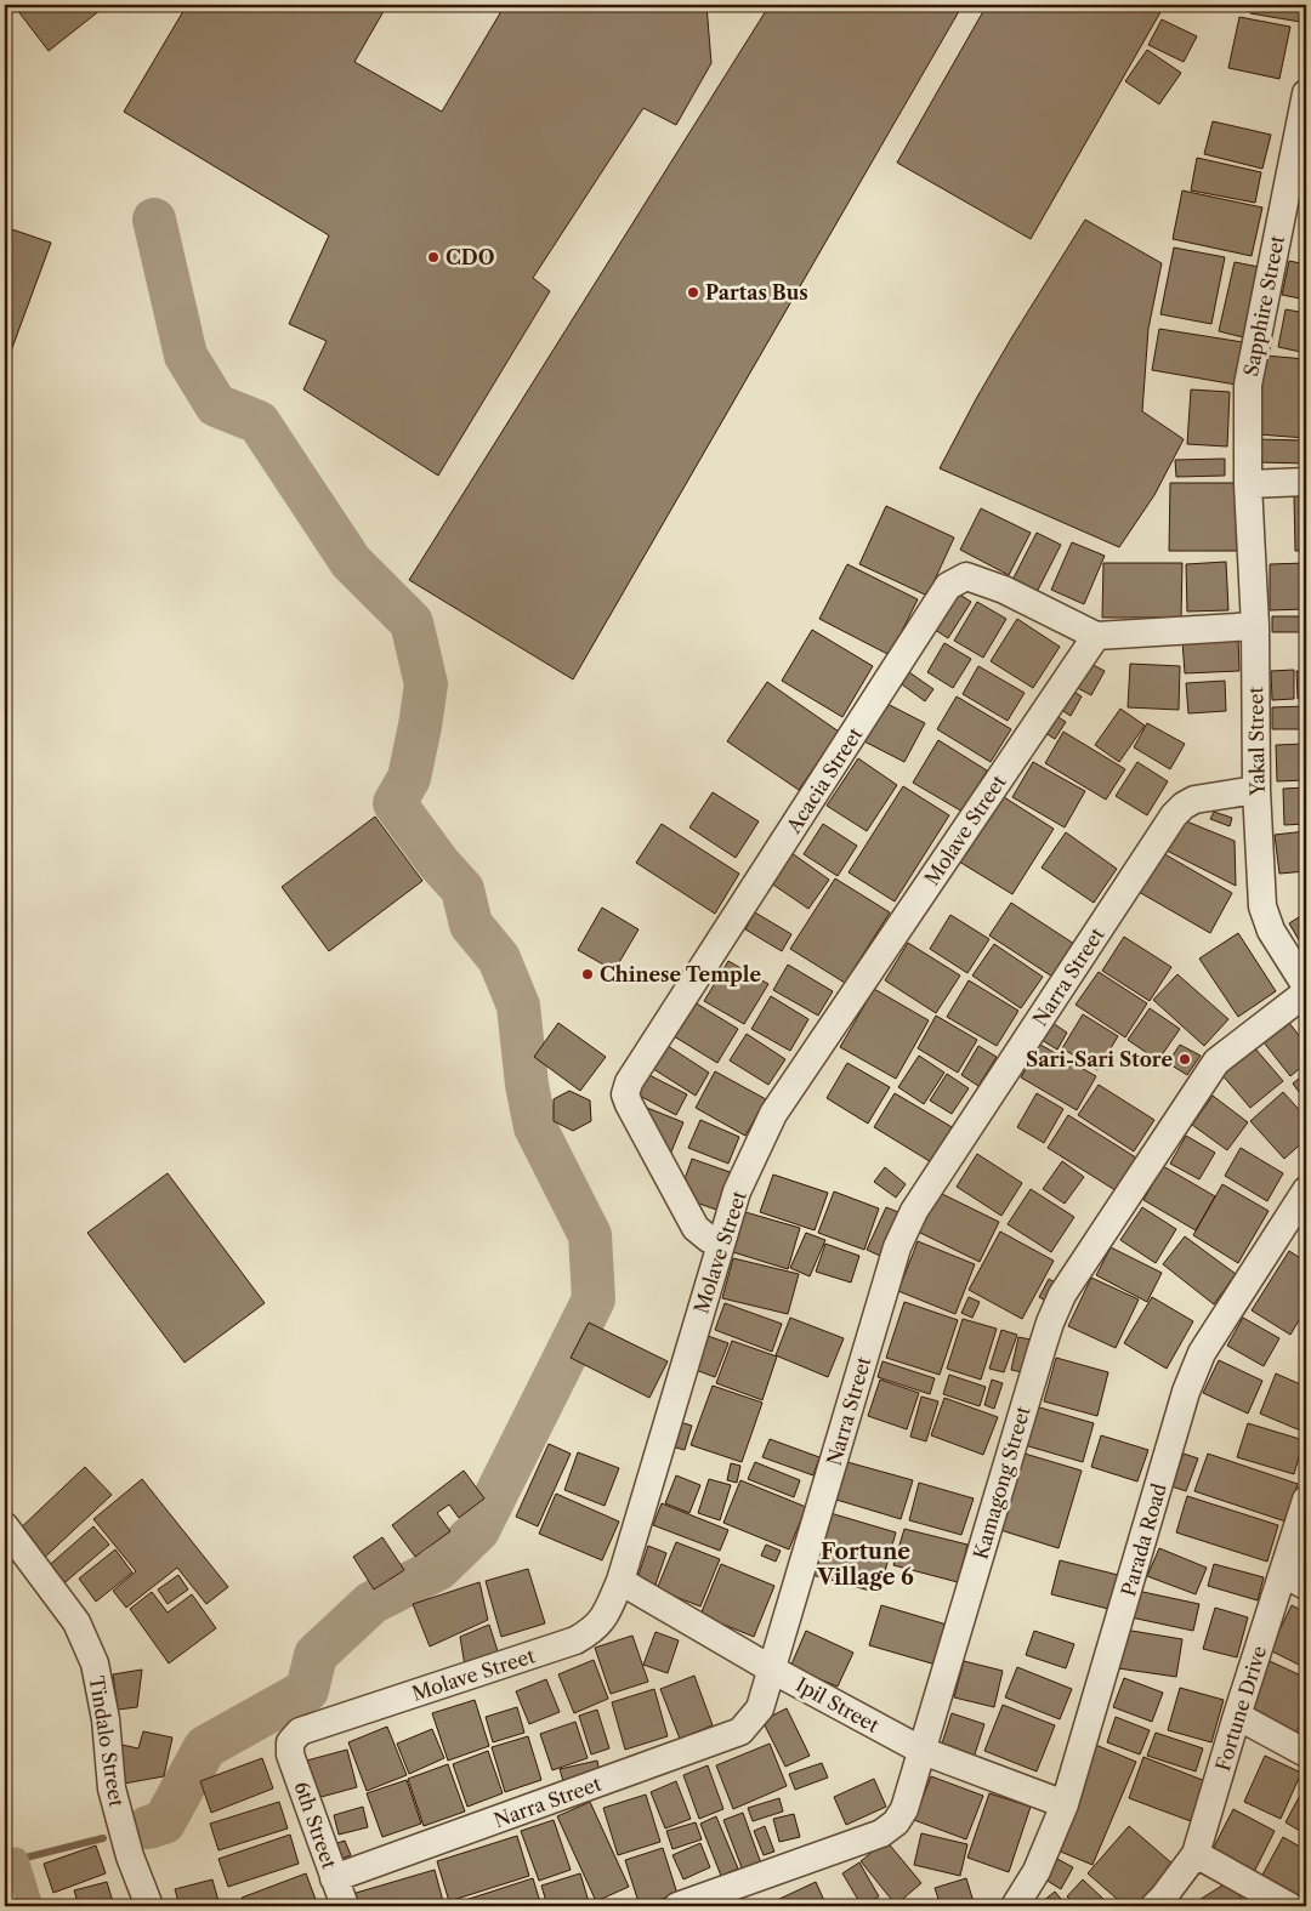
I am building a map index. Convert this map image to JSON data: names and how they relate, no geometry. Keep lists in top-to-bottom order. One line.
{"streets":{"street":["Sapphire Street","Yakal Street","Acacia Street","Molave Street","Narra Street","Kamagong Street","Parada Road","Ipil Street","Fortune Drive","Tindalo Street","6th Street"]},"crossings":[["Sapphire Street","Yakal Street"],["Yakal Street","Narra Street"],["Acacia Street","Molave Street"],["Molave Street","Ipil Street"],["Molave Street","6th Street"],["Narra Street","Ipil Street"],["Narra Street","6th Street"],["Kamagong Street","Ipil Street"],["Parada Road","Ipil Street"]],"districts":["Fortune Village 6"],"places":["CDO","Partas Bus","Chinese Temple","Sari-Sari Store"]}
